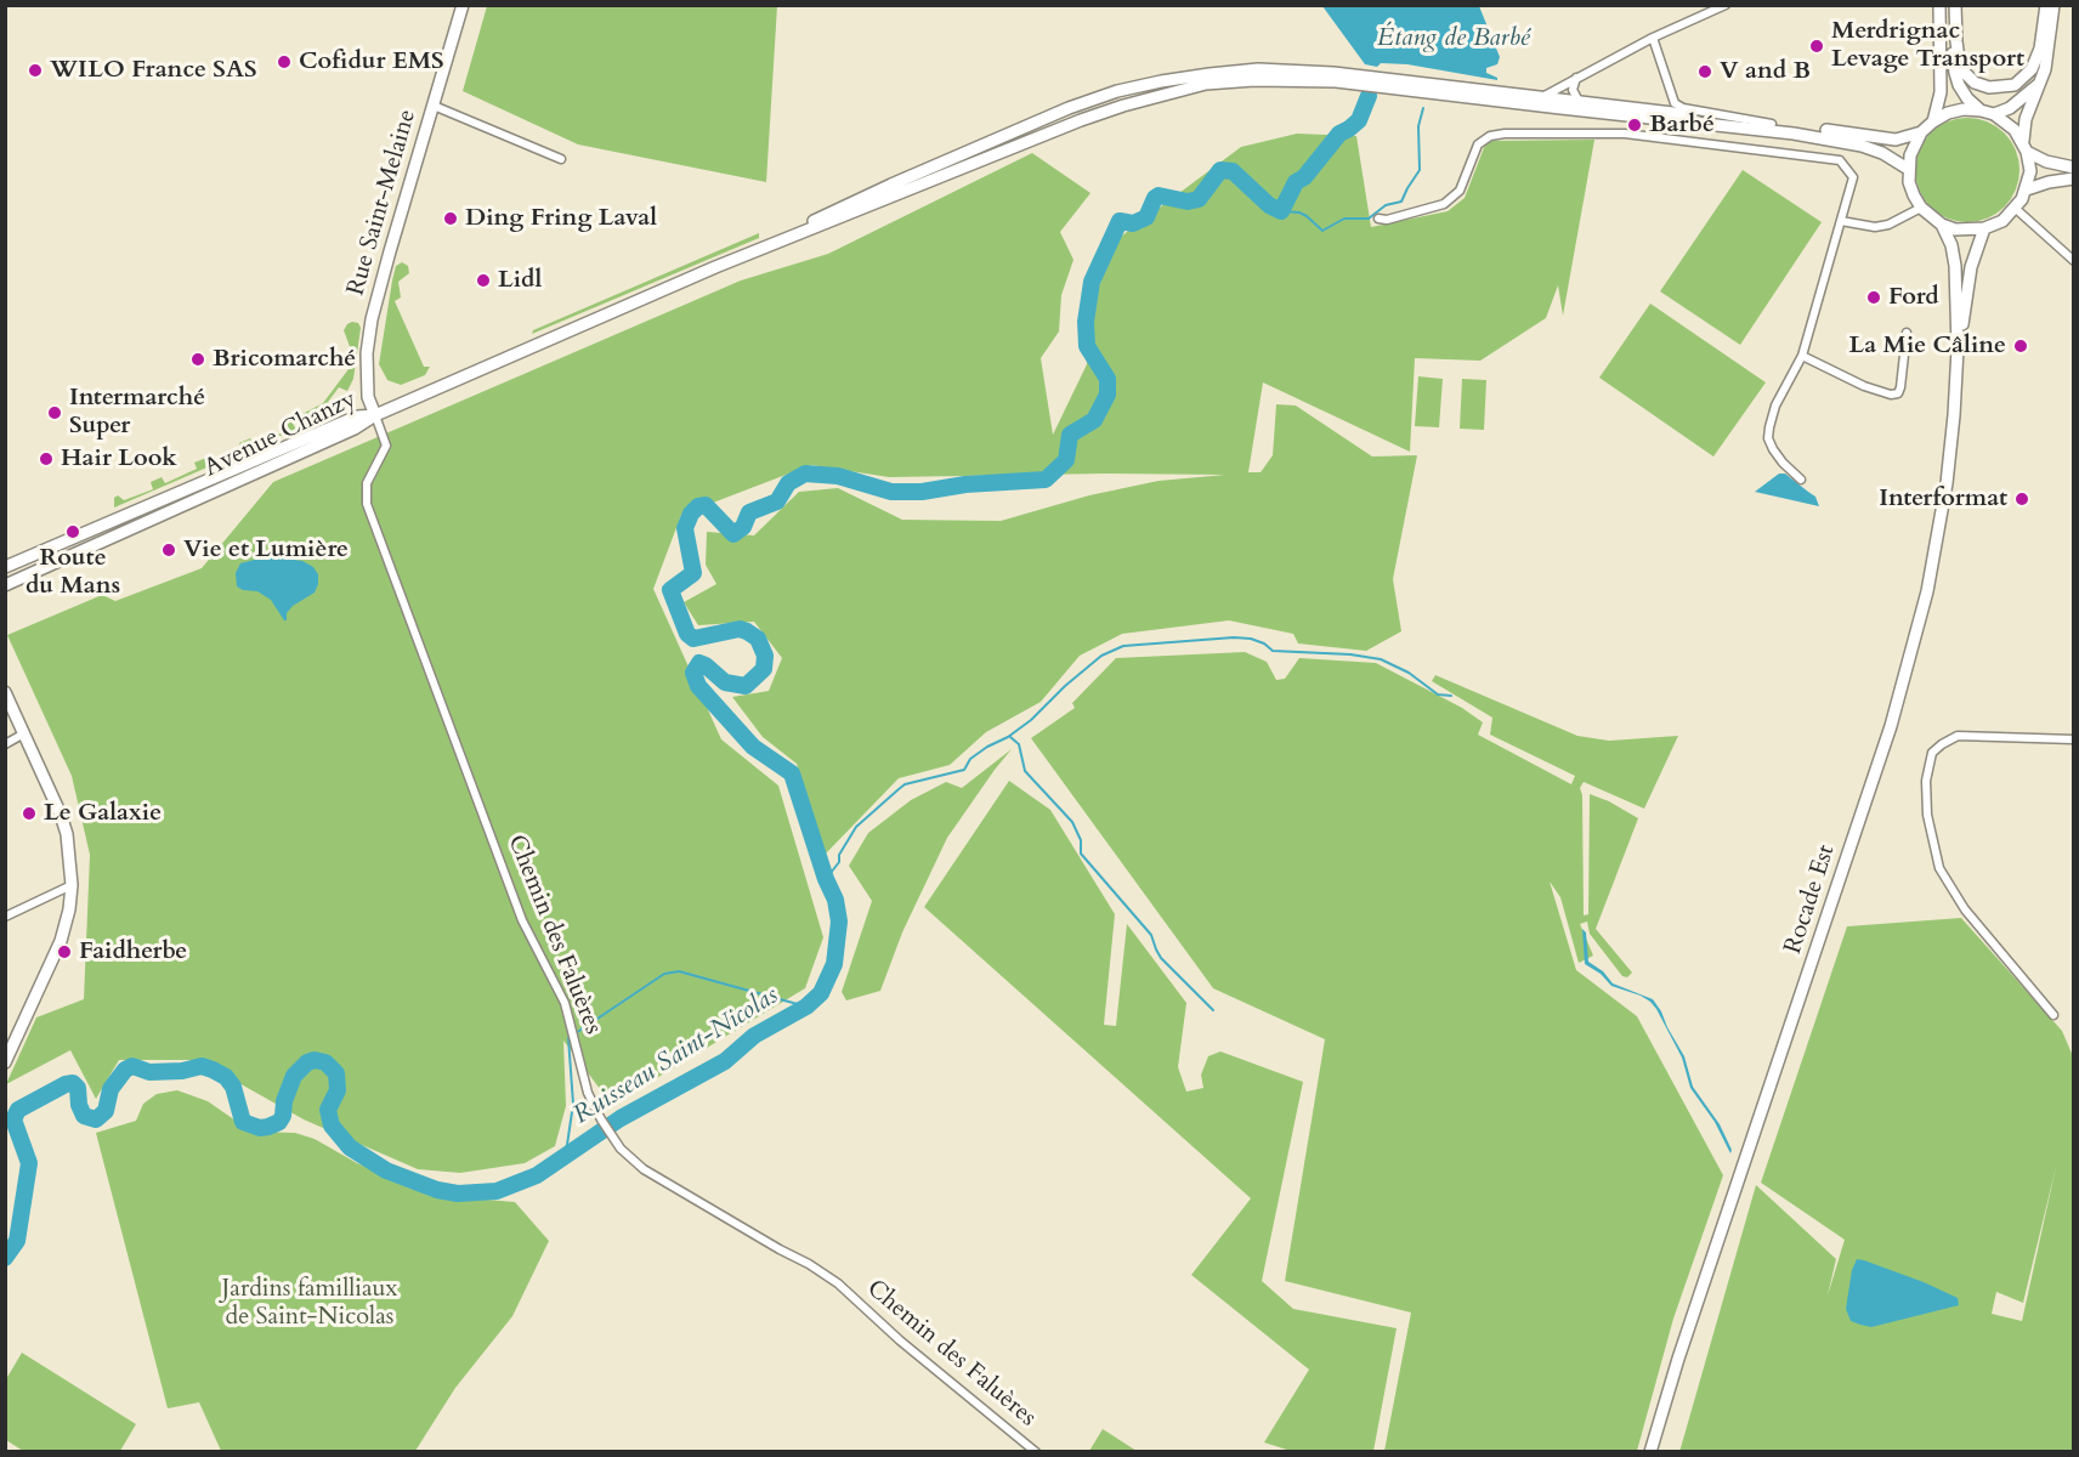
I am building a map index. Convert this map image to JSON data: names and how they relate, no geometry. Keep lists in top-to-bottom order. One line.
{"streets":{"main road":["Rue Saint-Melaine","Avenue Chanzy","Rocade Est"],"street":["Chemin des Faluères"]},"crossings":[["Rue Saint-Melaine","Avenue Chanzy"],["Rue Saint-Melaine","Chemin des Faluères"],["Avenue Chanzy","Chemin des Faluères"]],"water":["Étang de Barbé","Ruisseau Saint-Nicolas"],"parks":["Jardins familliaux de Saint-Nicolas"],"places":["Merdrignac Levage Transport","Cofidur EMS","WILO France SAS","V and B","Barbé","Ding Fring Laval","Lidl","Ford","La Mie Câline","Bricomarché","Intermarché Super","Hair Look","Interformat","Route du Mans","Vie et Lumière","Le Galaxie","Faidherbe"]}
